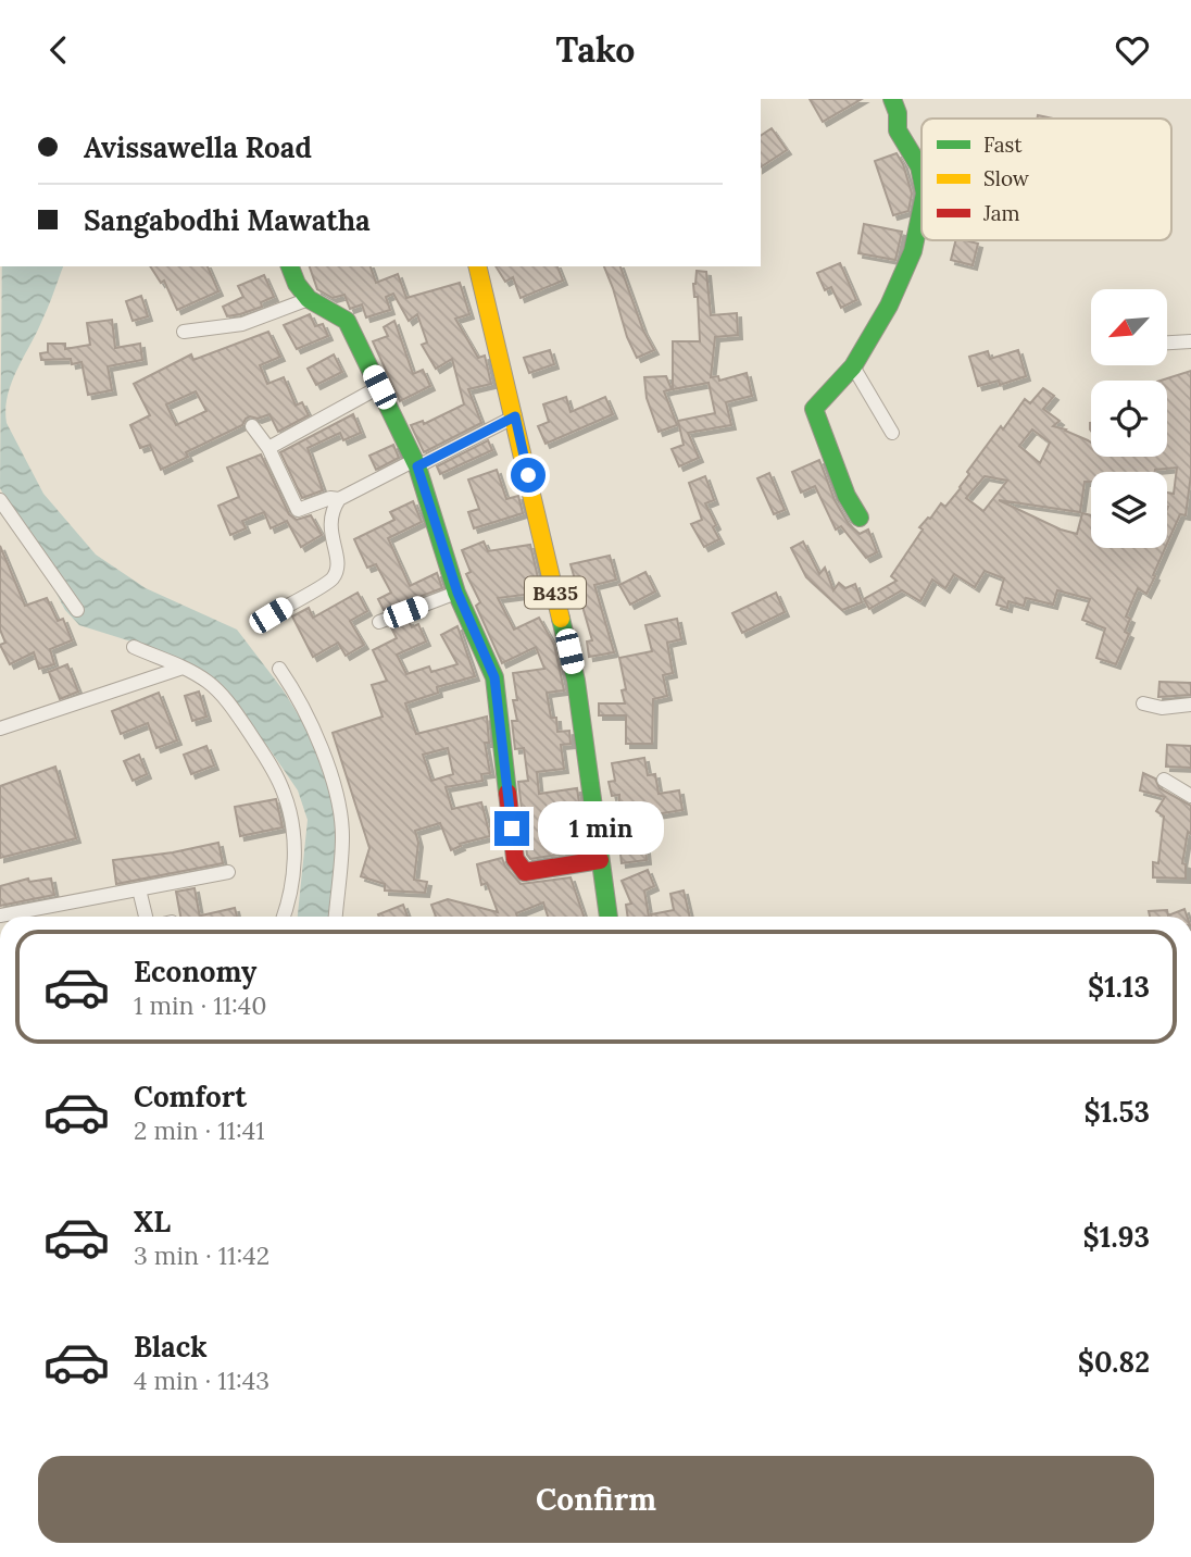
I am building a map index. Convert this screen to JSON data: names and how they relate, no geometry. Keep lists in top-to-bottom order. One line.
{"streets":{"street":["B435"]},"legend":["Fast","Slow","Jam"],"north":"bottom left","page":{"header":"Tako","banner":["Avissawella Road","Sangabodhi Mawatha"],"bubble":"1 min","list":[{"name":"Economy","note":"1 min · 11:40","value":"$1.13"},{"name":"Comfort","note":"2 min · 11:41","value":"$1.53"},{"name":"XL","note":"3 min · 11:42","value":"$1.93"},{"name":"Black","note":"4 min · 11:43","value":"$0.82"}],"buttons":"Confirm"}}
